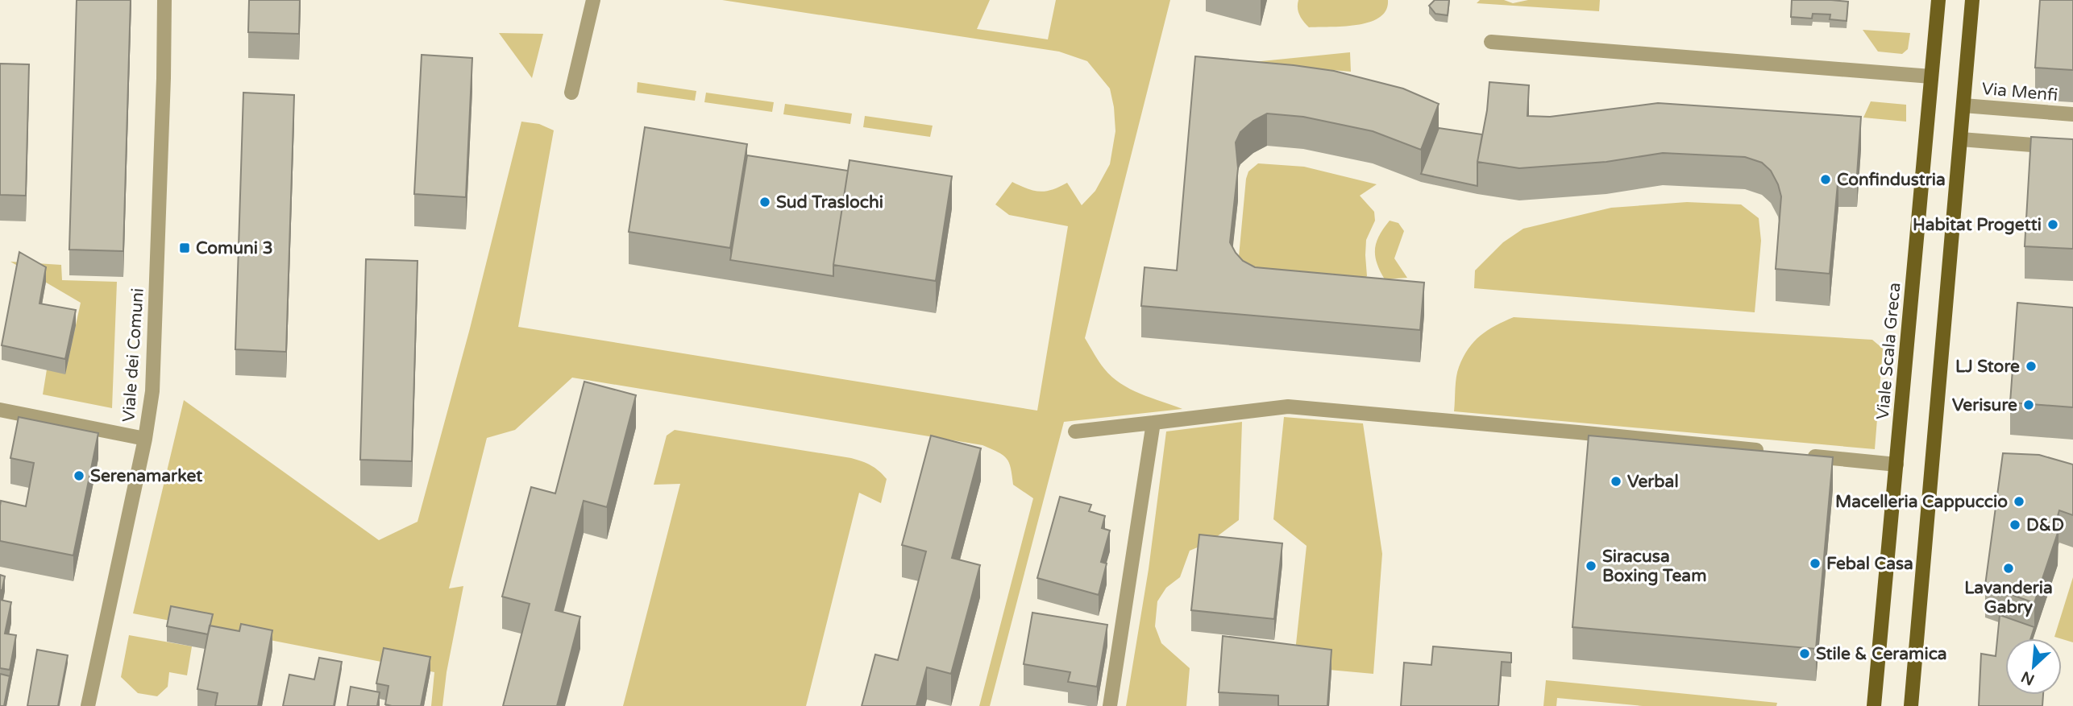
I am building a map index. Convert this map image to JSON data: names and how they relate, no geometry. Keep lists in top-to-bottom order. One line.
{"streets":{"main road":["Viale Scala Greca"],"street":["Via Menfi","Viale dei Comuni"]},"places":{"other":["Confindustria","Sud Traslochi","Habitat Progetti","LJ Store","Verisure","Serenamarket","Verbal","Macelleria Cappuccio","D&D","Febal Casa","Siracusa Boxing Team","Lavanderia Gabry","Stile & Ceramica"],"transit":["Comuni 3"]},"north":"bottom left"}
